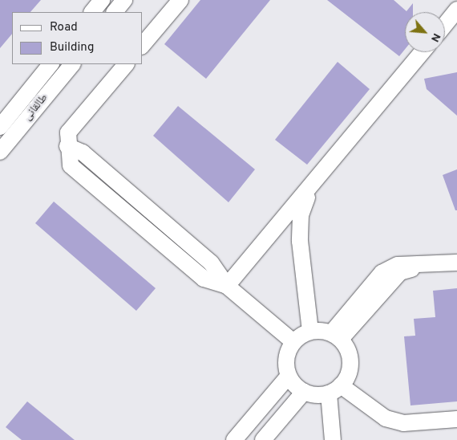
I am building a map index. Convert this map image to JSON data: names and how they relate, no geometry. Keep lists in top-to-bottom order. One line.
{"streets":{"street":["طالقانی"]},"legend":["Road","Building"],"north":"bottom right"}
